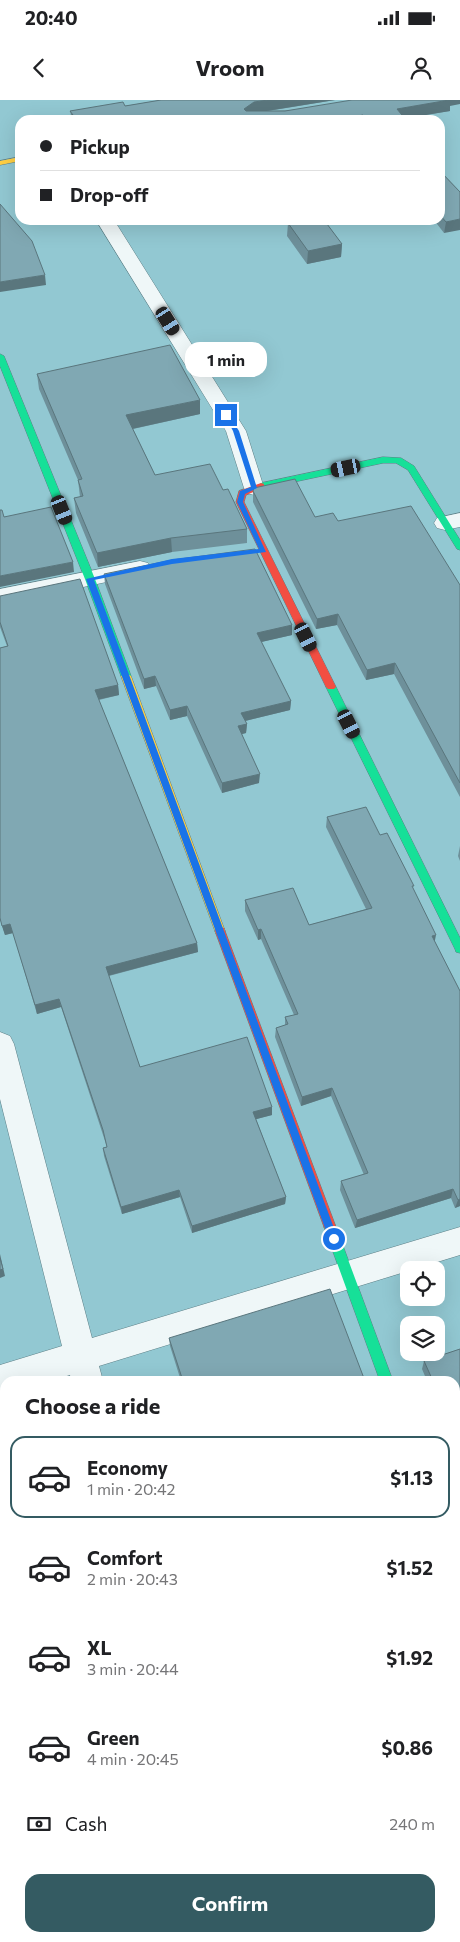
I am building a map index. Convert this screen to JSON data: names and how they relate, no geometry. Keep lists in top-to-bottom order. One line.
{"page":{"status":"20:40","header":"Vroom","banner":["Pickup","Drop-off"],"bubble":"1 min","heading":"Choose a ride","list":[{"name":"Economy","note":"1 min · 20:42","value":"$1.13"},{"name":"Comfort","note":"2 min · 20:43","value":"$1.52"},{"name":"XL","note":"3 min · 20:44","value":"$1.92"},{"name":"Green","note":"4 min · 20:45","value":"$0.86"}],"pay":["Cash","240 m"],"buttons":"Confirm"}}
